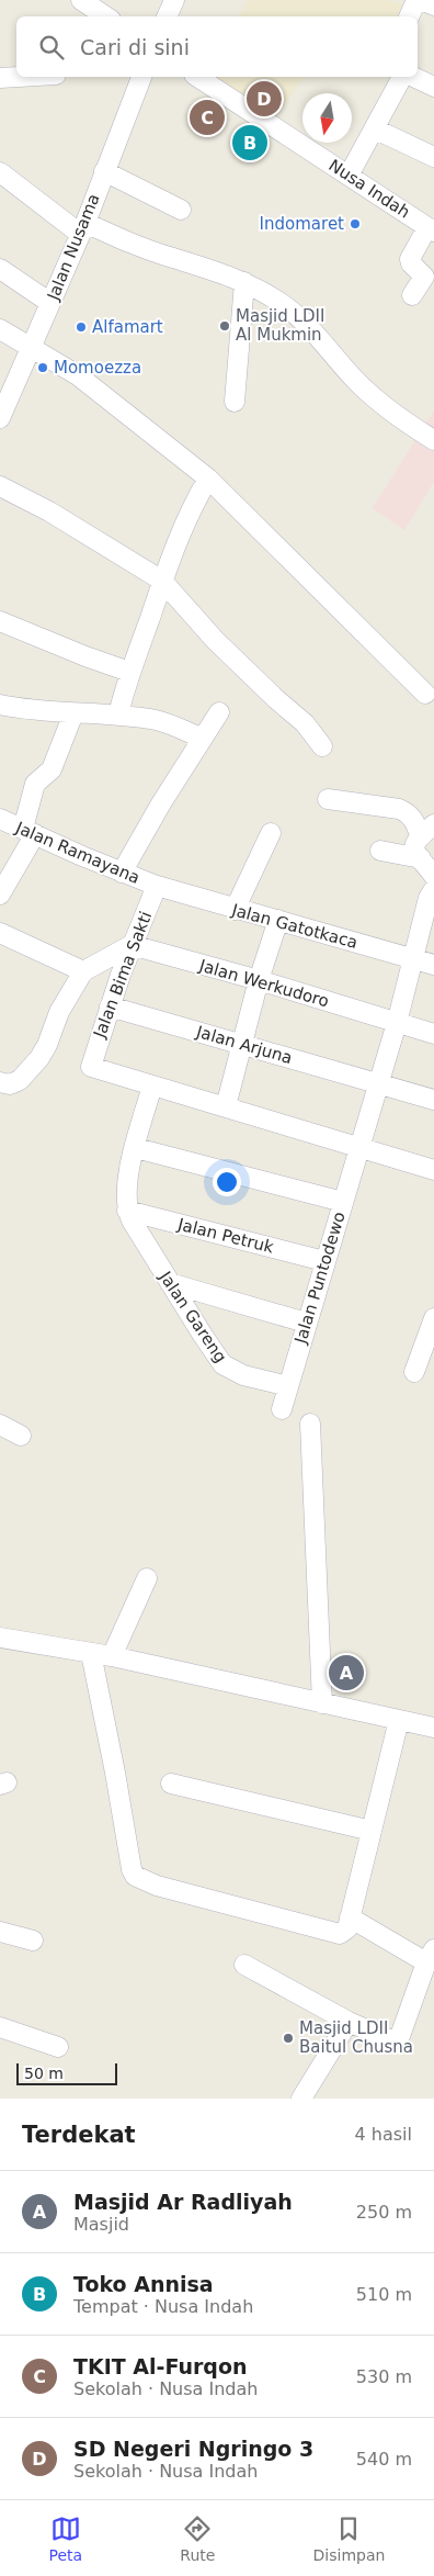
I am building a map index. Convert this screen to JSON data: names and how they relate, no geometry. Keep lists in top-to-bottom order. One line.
{"streets":{"street":["Nusa Indah","Jalan Nusama","Jalan Ramayana","Jalan Gatotkaca","Jalan Bima Sakti","Jalan Werkudoro","Jalan Arjuna","Jalan Petruk","Jalan Puntodewo","Jalan Gareng"]},"crossings":[["Jalan Ramayana","Jalan Gatotkaca"],["Jalan Ramayana","Jalan Bima Sakti"],["Jalan Gatotkaca","Jalan Bima Sakti"],["Jalan Gatotkaca","Jalan Puntodewo"],["Jalan Bima Sakti","Jalan Werkudoro"],["Jalan Bima Sakti","Jalan Arjuna"],["Jalan Werkudoro","Jalan Puntodewo"],["Jalan Arjuna","Jalan Puntodewo"],["Jalan Petruk","Jalan Puntodewo"],["Jalan Petruk","Jalan Gareng"],["Jalan Puntodewo","Jalan Gareng"]],"places":["Indomaret","Masjid LDII Al Mukmin","Alfamart","Momoezza","Masjid LDII Baitul Chusna"],"scale_bar":"50 m","north":"bottom","page":{"search":"Cari di sini","pins":["D","C","B","A"],"scale":"50 m","heading":["Terdekat","4 hasil"],"list":[{"mark":"A","name":"Masjid Ar Radliyah","note":"Masjid","value":"250 m"},{"mark":"B","name":"Toko Annisa","note":"Tempat · Nusa Indah","value":"510 m"},{"mark":"C","name":"TKIT Al-Furqon","note":"Sekolah · Nusa Indah","value":"530 m"},{"mark":"D","name":"SD Negeri Ngringo 3","note":"Sekolah · Nusa Indah","value":"540 m"}],"nav":["Peta","Rute","Disimpan"]}}
